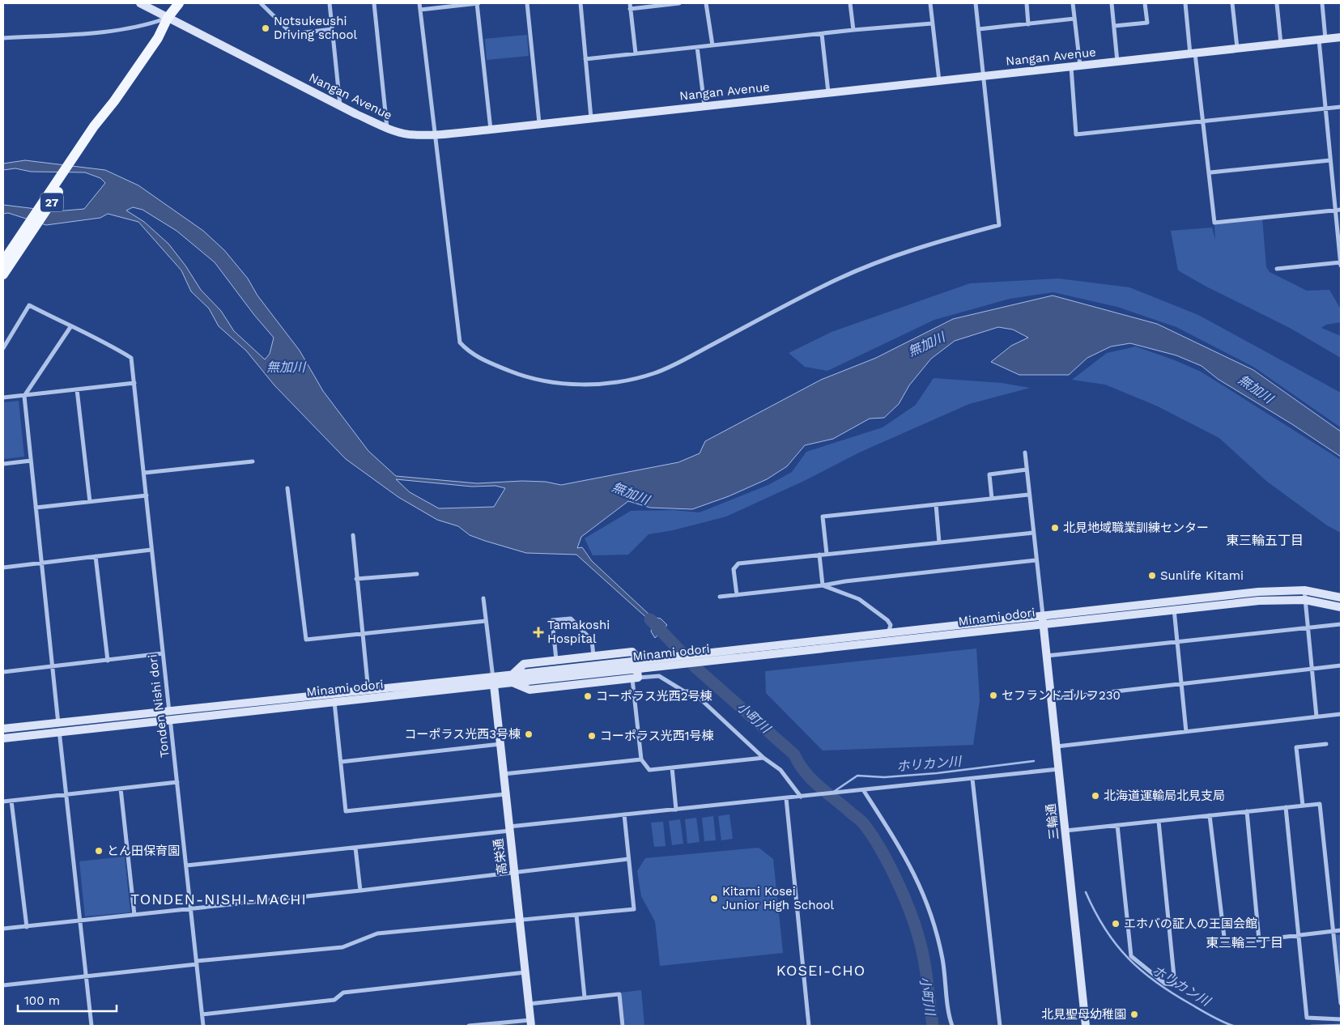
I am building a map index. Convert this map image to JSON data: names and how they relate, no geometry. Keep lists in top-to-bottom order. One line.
{"streets":{"main road":["27"],"street":["Nangan Avenue","Minami odori","Tonden Nishi dori","三輪通","高栄通"]},"crossings":[["Nangan Avenue","27"],["Minami odori","Tonden Nishi dori"],["Minami odori","三輪通"],["Minami odori","高栄通"]],"districts":["東三輪五丁目","TONDEN-NISHI-MACHI","東三輪三丁目","KOSEI-CHO"],"water":["無加川","小町川","ホリカン川"],"places":{"other":["Notsukeushi Driving school","北見地域職業訓練センター","Sunlife Kitami","セフランドゴルフ230","コーポラス光西2号棟","コーポラス光西3号棟","コーポラス光西1号棟","北海道運輸局北見支局","とん田保育園","Kitami Kosei Junior High School","エホバの証人の王国会館","北見聖母幼稚園"],"health":["Tamakoshi Hospital"]},"scale_bar":"100 m"}
